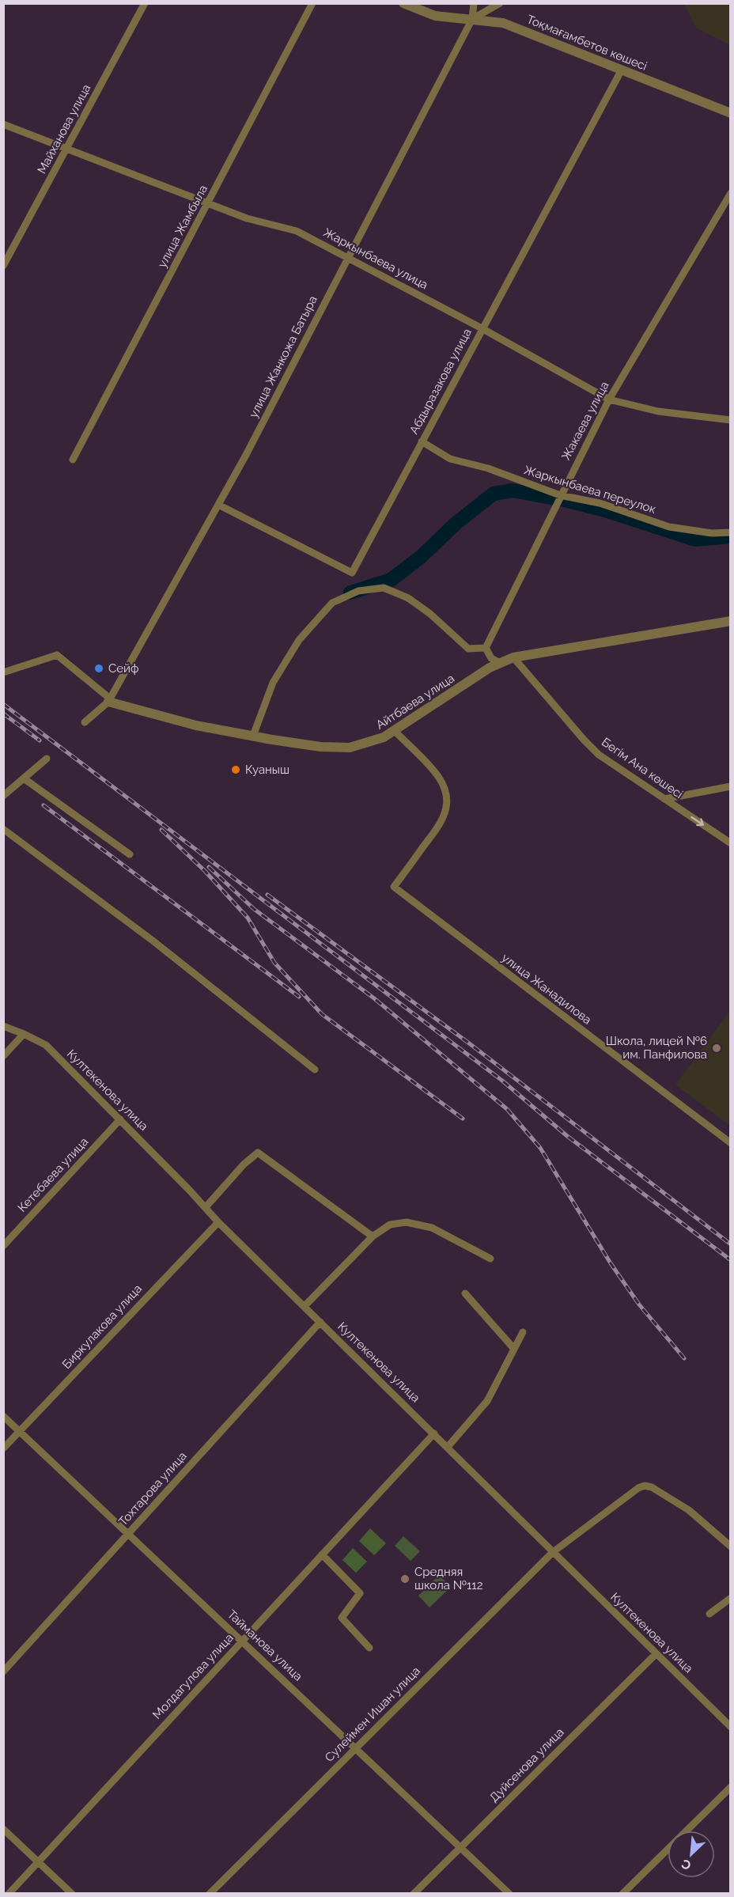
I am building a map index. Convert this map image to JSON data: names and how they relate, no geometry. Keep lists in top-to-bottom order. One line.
{"streets":{"street":["Тоқмағамбетов көшесі","Майханова улица","улица Жамбыла","Жаркынбаева улица","улица Жанкожа Батыра","Абдыразакова улица","Жакаева улица","Жаркынбаева переулок","Айтбаева улица","Бегім Ана көшесі","улица Жанадилова","Култекенова улица","Кетебаева улица","Биркулакова улица","Тохтарова улица","Тайманова улица","Молдагулова улица","Сулеймен Ишан улица","Дуйсенова улица"]},"crossings":[["Тоқмағамбетов көшесі","улица Жанкожа Батыра"],["Тоқмағамбетов көшесі","Абдыразакова улица"],["Майханова улица","Жаркынбаева улица"],["улица Жамбыла","Жаркынбаева улица"],["Жаркынбаева улица","улица Жанкожа Батыра"],["Жаркынбаева улица","Абдыразакова улица"],["Жаркынбаева улица","Жакаева улица"],["улица Жанкожа Батыра","Абдыразакова улица"],["улица Жанкожа Батыра","Айтбаева улица"],["Абдыразакова улица","Жаркынбаева переулок"],["Жакаева улица","Жаркынбаева переулок"],["Айтбаева улица","Бегім Ана көшесі"],["Айтбаева улица","улица Жанадилова"],["Култекенова улица","Кетебаева улица"],["Култекенова улица","Биркулакова улица"],["Култекенова улица","Тохтарова улица"],["Култекенова улица","Молдагулова улица"],["Култекенова улица","Сулеймен Ишан улица"],["Култекенова улица","Дуйсенова улица"],["Биркулакова улица","Тайманова улица"],["Тохтарова улица","Тайманова улица"],["Тайманова улица","Молдагулова улица"],["Тайманова улица","Сулеймен Ишан улица"],["Тайманова улица","Дуйсенова улица"]],"places":["Сейф","Куаныш","Школа, лицей №6 им. Панфилова","Средняя школа №112"],"north":"bottom left"}
